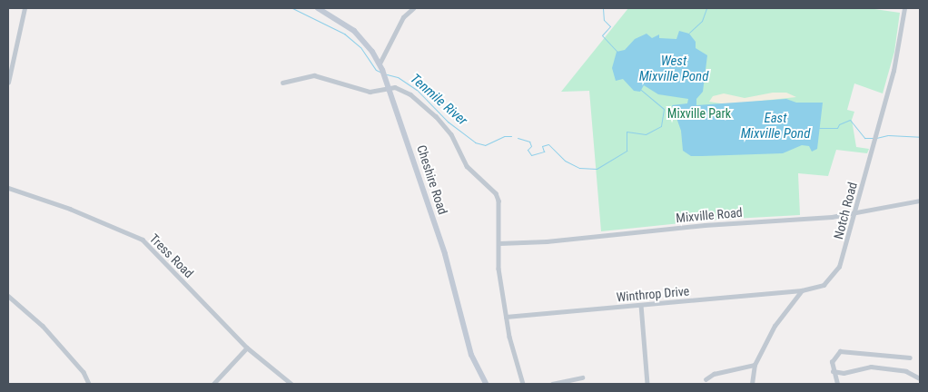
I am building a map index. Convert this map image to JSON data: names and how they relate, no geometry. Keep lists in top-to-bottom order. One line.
{"streets":{"main road":["Cheshire Road"],"street":["Notch Road","Mixville Road","Tress Road","Winthrop Drive"]},"crossings":[["Notch Road","Mixville Road"],["Notch Road","Winthrop Drive"]],"water":["West Mixville Pond","Tenmile River","East Mixville Pond"],"parks":["Mixville Park"]}
